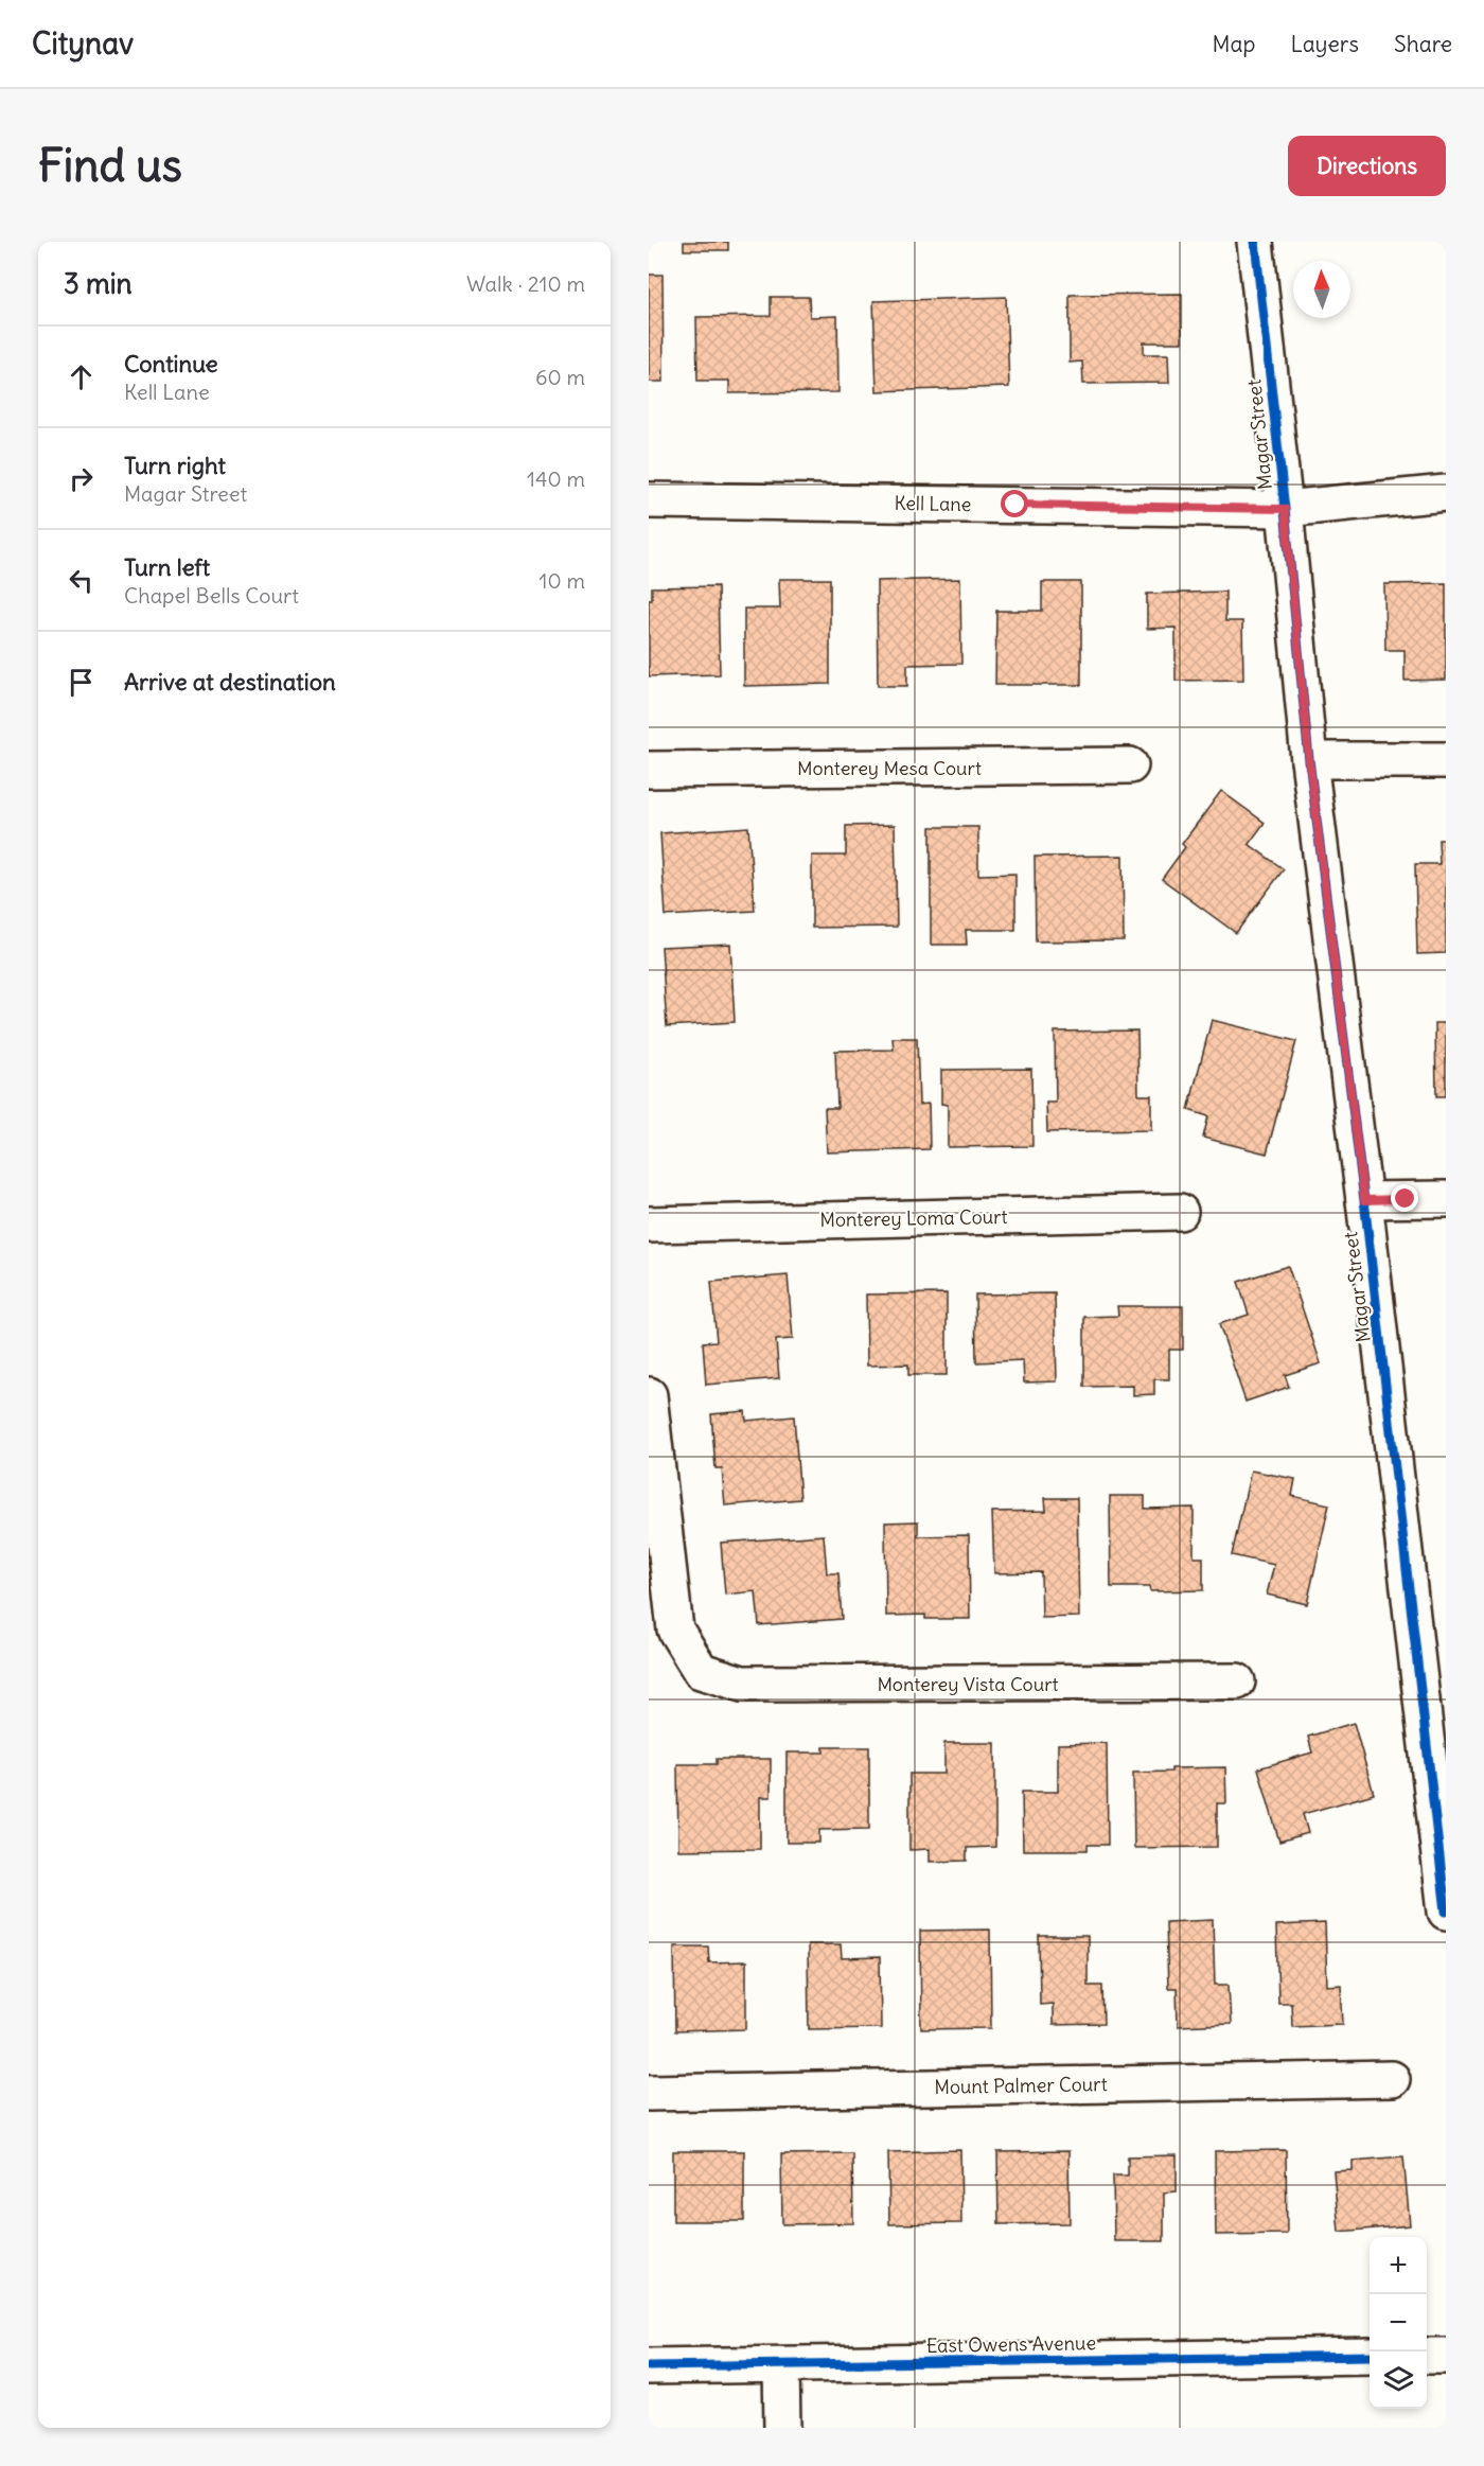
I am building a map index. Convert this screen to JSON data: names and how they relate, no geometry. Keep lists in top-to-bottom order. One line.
{"streets":{"street":["Magar Street","Kell Lane","Monterey Mesa Court","Monterey Loma Court","Monterey Vista Court","Mount Palmer Court","East Owens Avenue"]},"crossings":[["Magar Street","Kell Lane"]],"north":"top","page":{"header":"Citynav","nav":["Map","Layers","Share"],"buttons":"Directions","title":"Find us","heading":["3 min","Walk · 210 m"],"list":[["Continue","Kell Lane","60 m"],["Turn right","Magar Street","140 m"],["Turn left","Chapel Bells Court","10 m"],"Arrive at destination"],"map_buttons":["+","−"]}}
